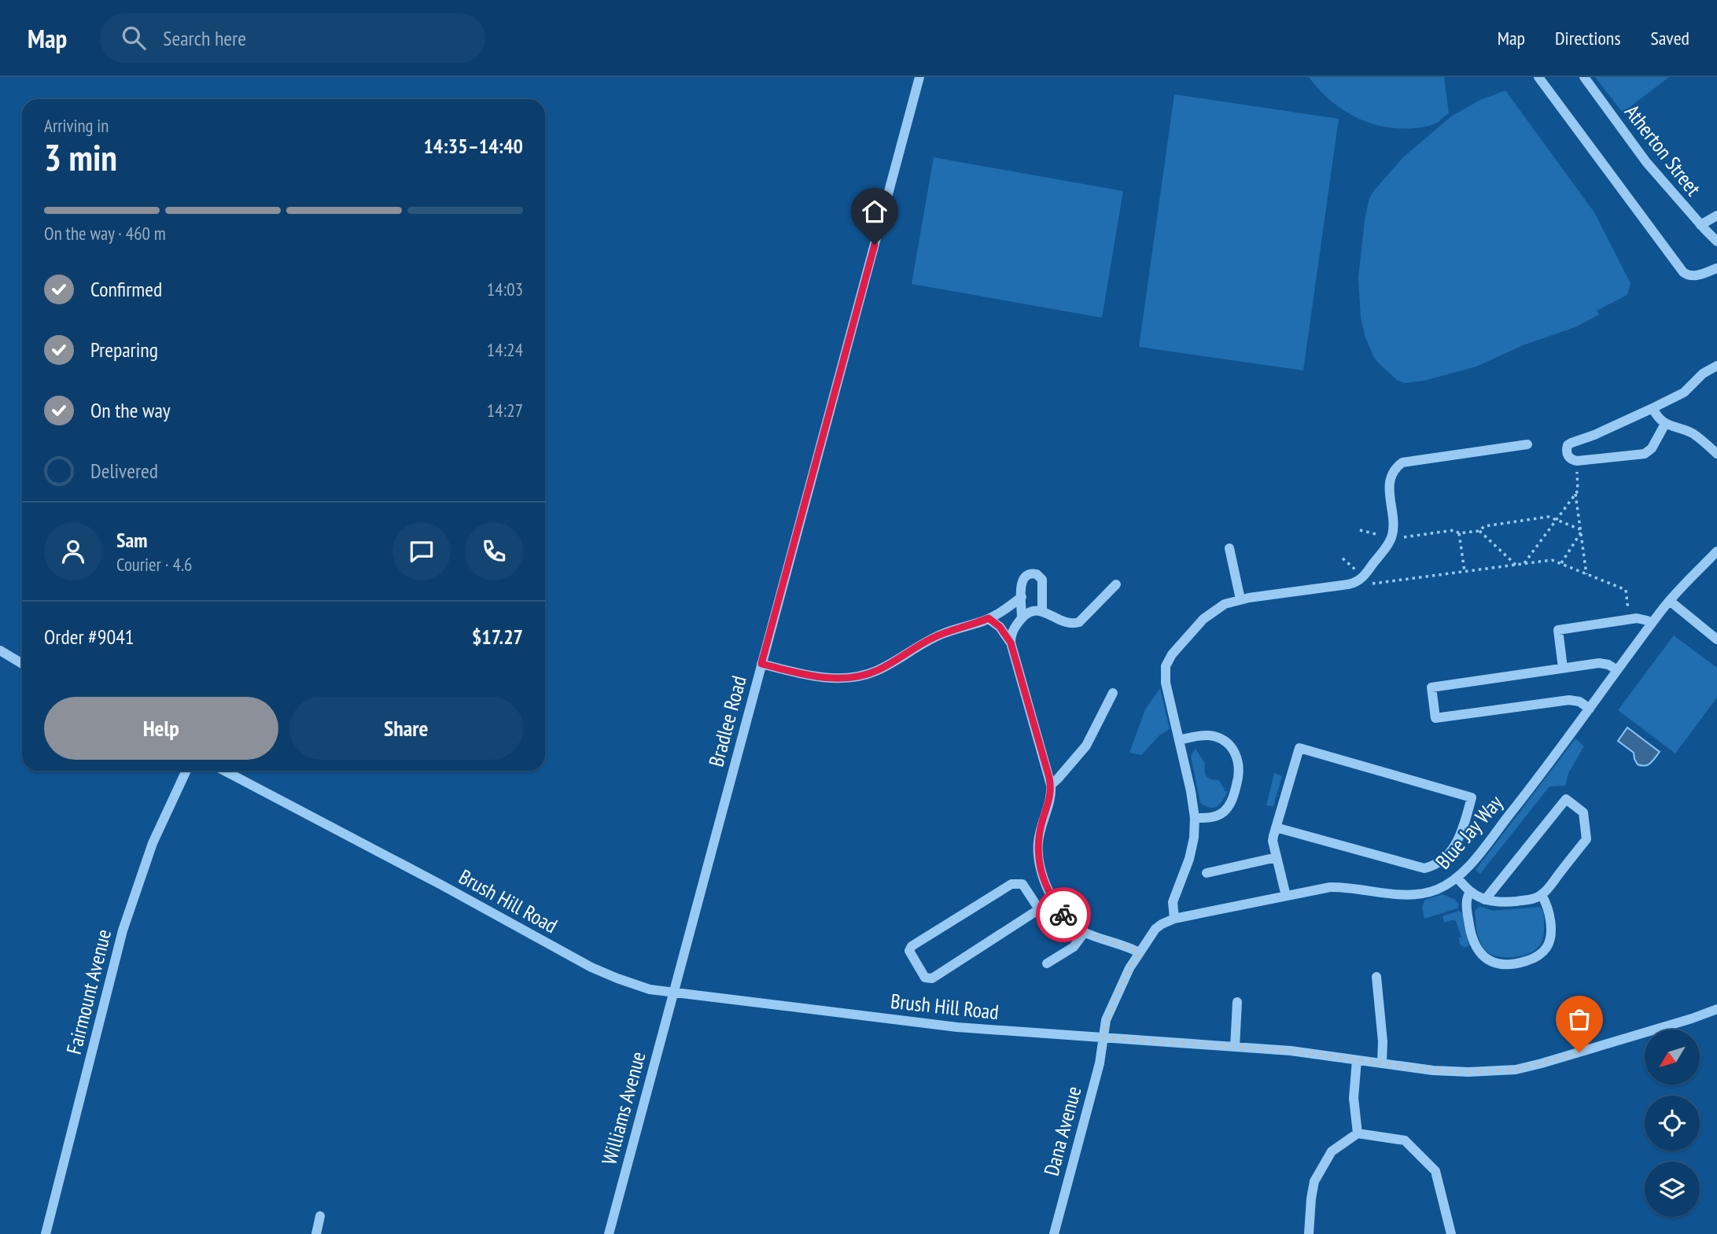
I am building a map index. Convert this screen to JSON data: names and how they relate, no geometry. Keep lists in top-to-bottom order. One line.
{"streets":{"street":["Atherton Street","Bradlee Road","Blue Jay Way","Brush Hill Road","Fairmount Avenue","Williams Avenue","Dana Avenue"]},"crossings":[["Bradlee Road","Brush Hill Road"],["Bradlee Road","Williams Avenue"],["Blue Jay Way","Brush Hill Road"],["Blue Jay Way","Dana Avenue"],["Brush Hill Road","Williams Avenue"],["Brush Hill Road","Dana Avenue"]],"north":"bottom left","page":{"header":"Map","search":"Search here","nav":["Map","Directions","Saved"],"heading":["3 min","Arriving in","14:35–14:40"],"panel":["Sam","Courier · 4.6","Order #9041","$17.27"],"bar":"On the way · 460 m","list":[["Confirmed","14:03"],["Preparing","14:24"],["On the way","14:27"],"Delivered"],"buttons":["Help","Share"]}}
